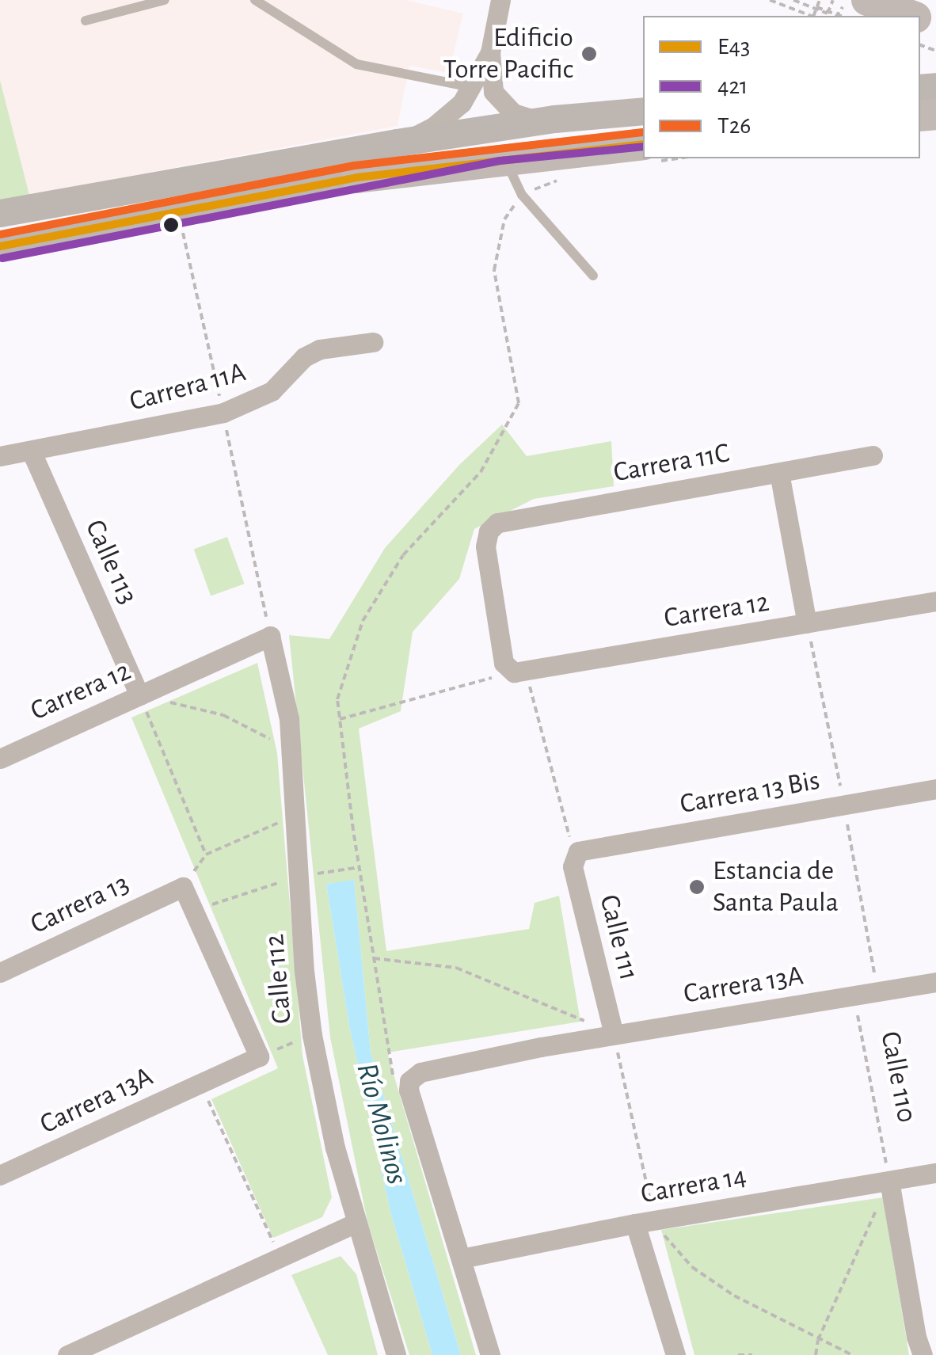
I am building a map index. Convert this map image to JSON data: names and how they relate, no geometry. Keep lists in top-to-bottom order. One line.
{"streets":{"street":["Carrera 11A","Carrera 11C","Calle 113","Carrera 12","Carrera 13 Bis","Carrera 13","Calle 111","Calle 112","Carrera 13A","Carrera 14"],"path":["Calle 110"]},"crossings":[["Carrera 11A","Calle 113"],["Carrera 11C","Carrera 12"],["Calle 113","Carrera 12"],["Carrera 12","Calle 112"],["Carrera 13 Bis","Calle 111"],["Calle 111","Carrera 13A"],["Carrera 13A","Calle 110"],["Carrera 13A","Carrera 14"],["Calle 110","Carrera 14"]],"water":["Río Molinos"],"places":["Edificio Torre Pacific","Estancia de Santa Paula"],"lines":["transit line T26","transit line E43","transit line 421"],"legend":["E43","421","T26"]}
